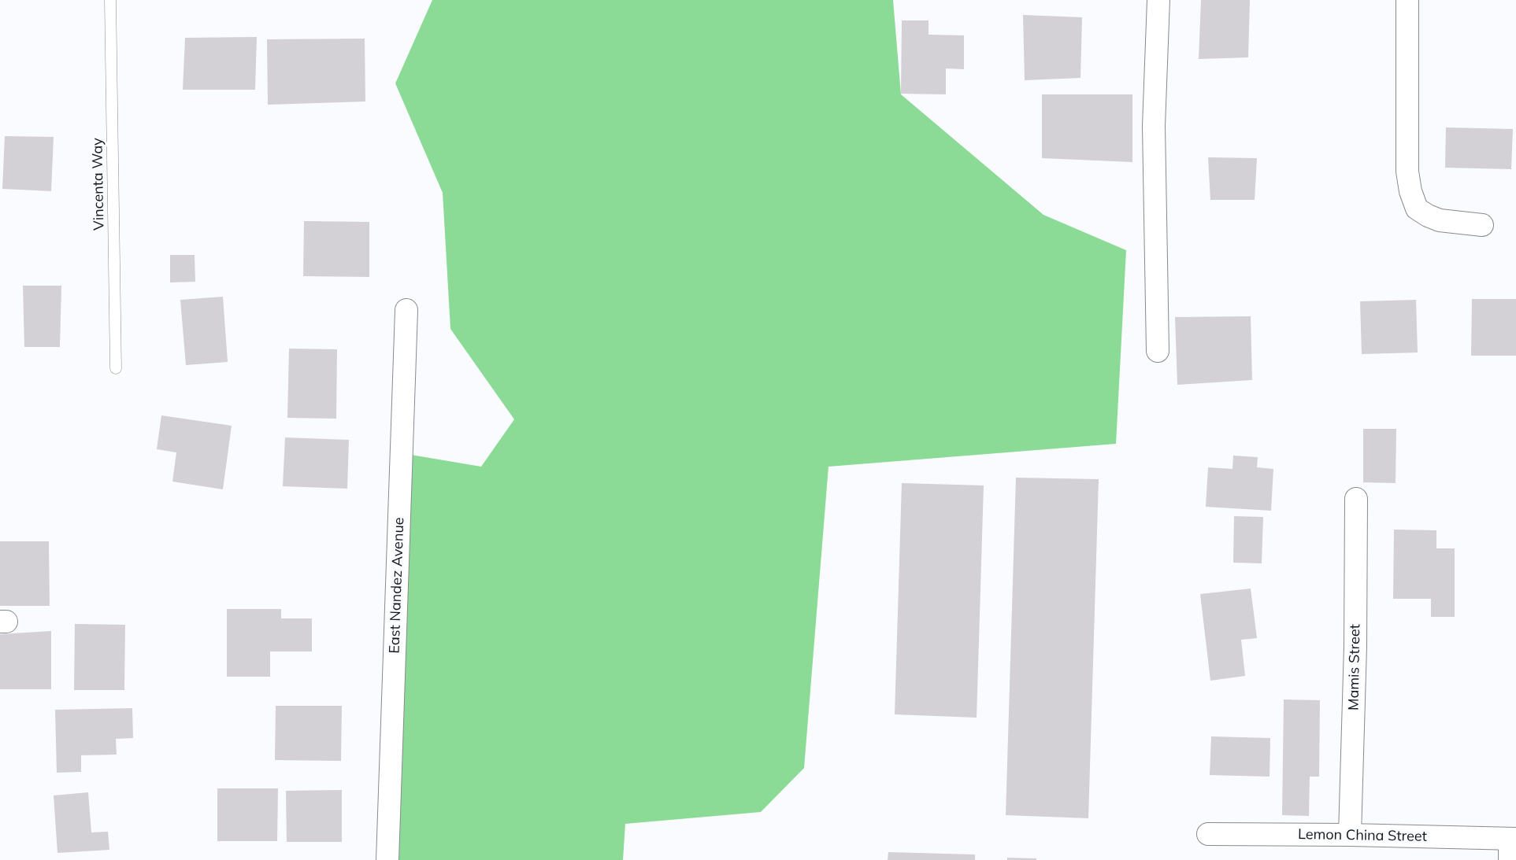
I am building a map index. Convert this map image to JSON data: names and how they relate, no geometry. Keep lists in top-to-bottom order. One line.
{"streets":{"street":["East Nandez Avenue","Mamis Street","Lemon China Street"],"lane":["Vincenta Way"]},"crossings":[["Mamis Street","Lemon China Street"]]}
